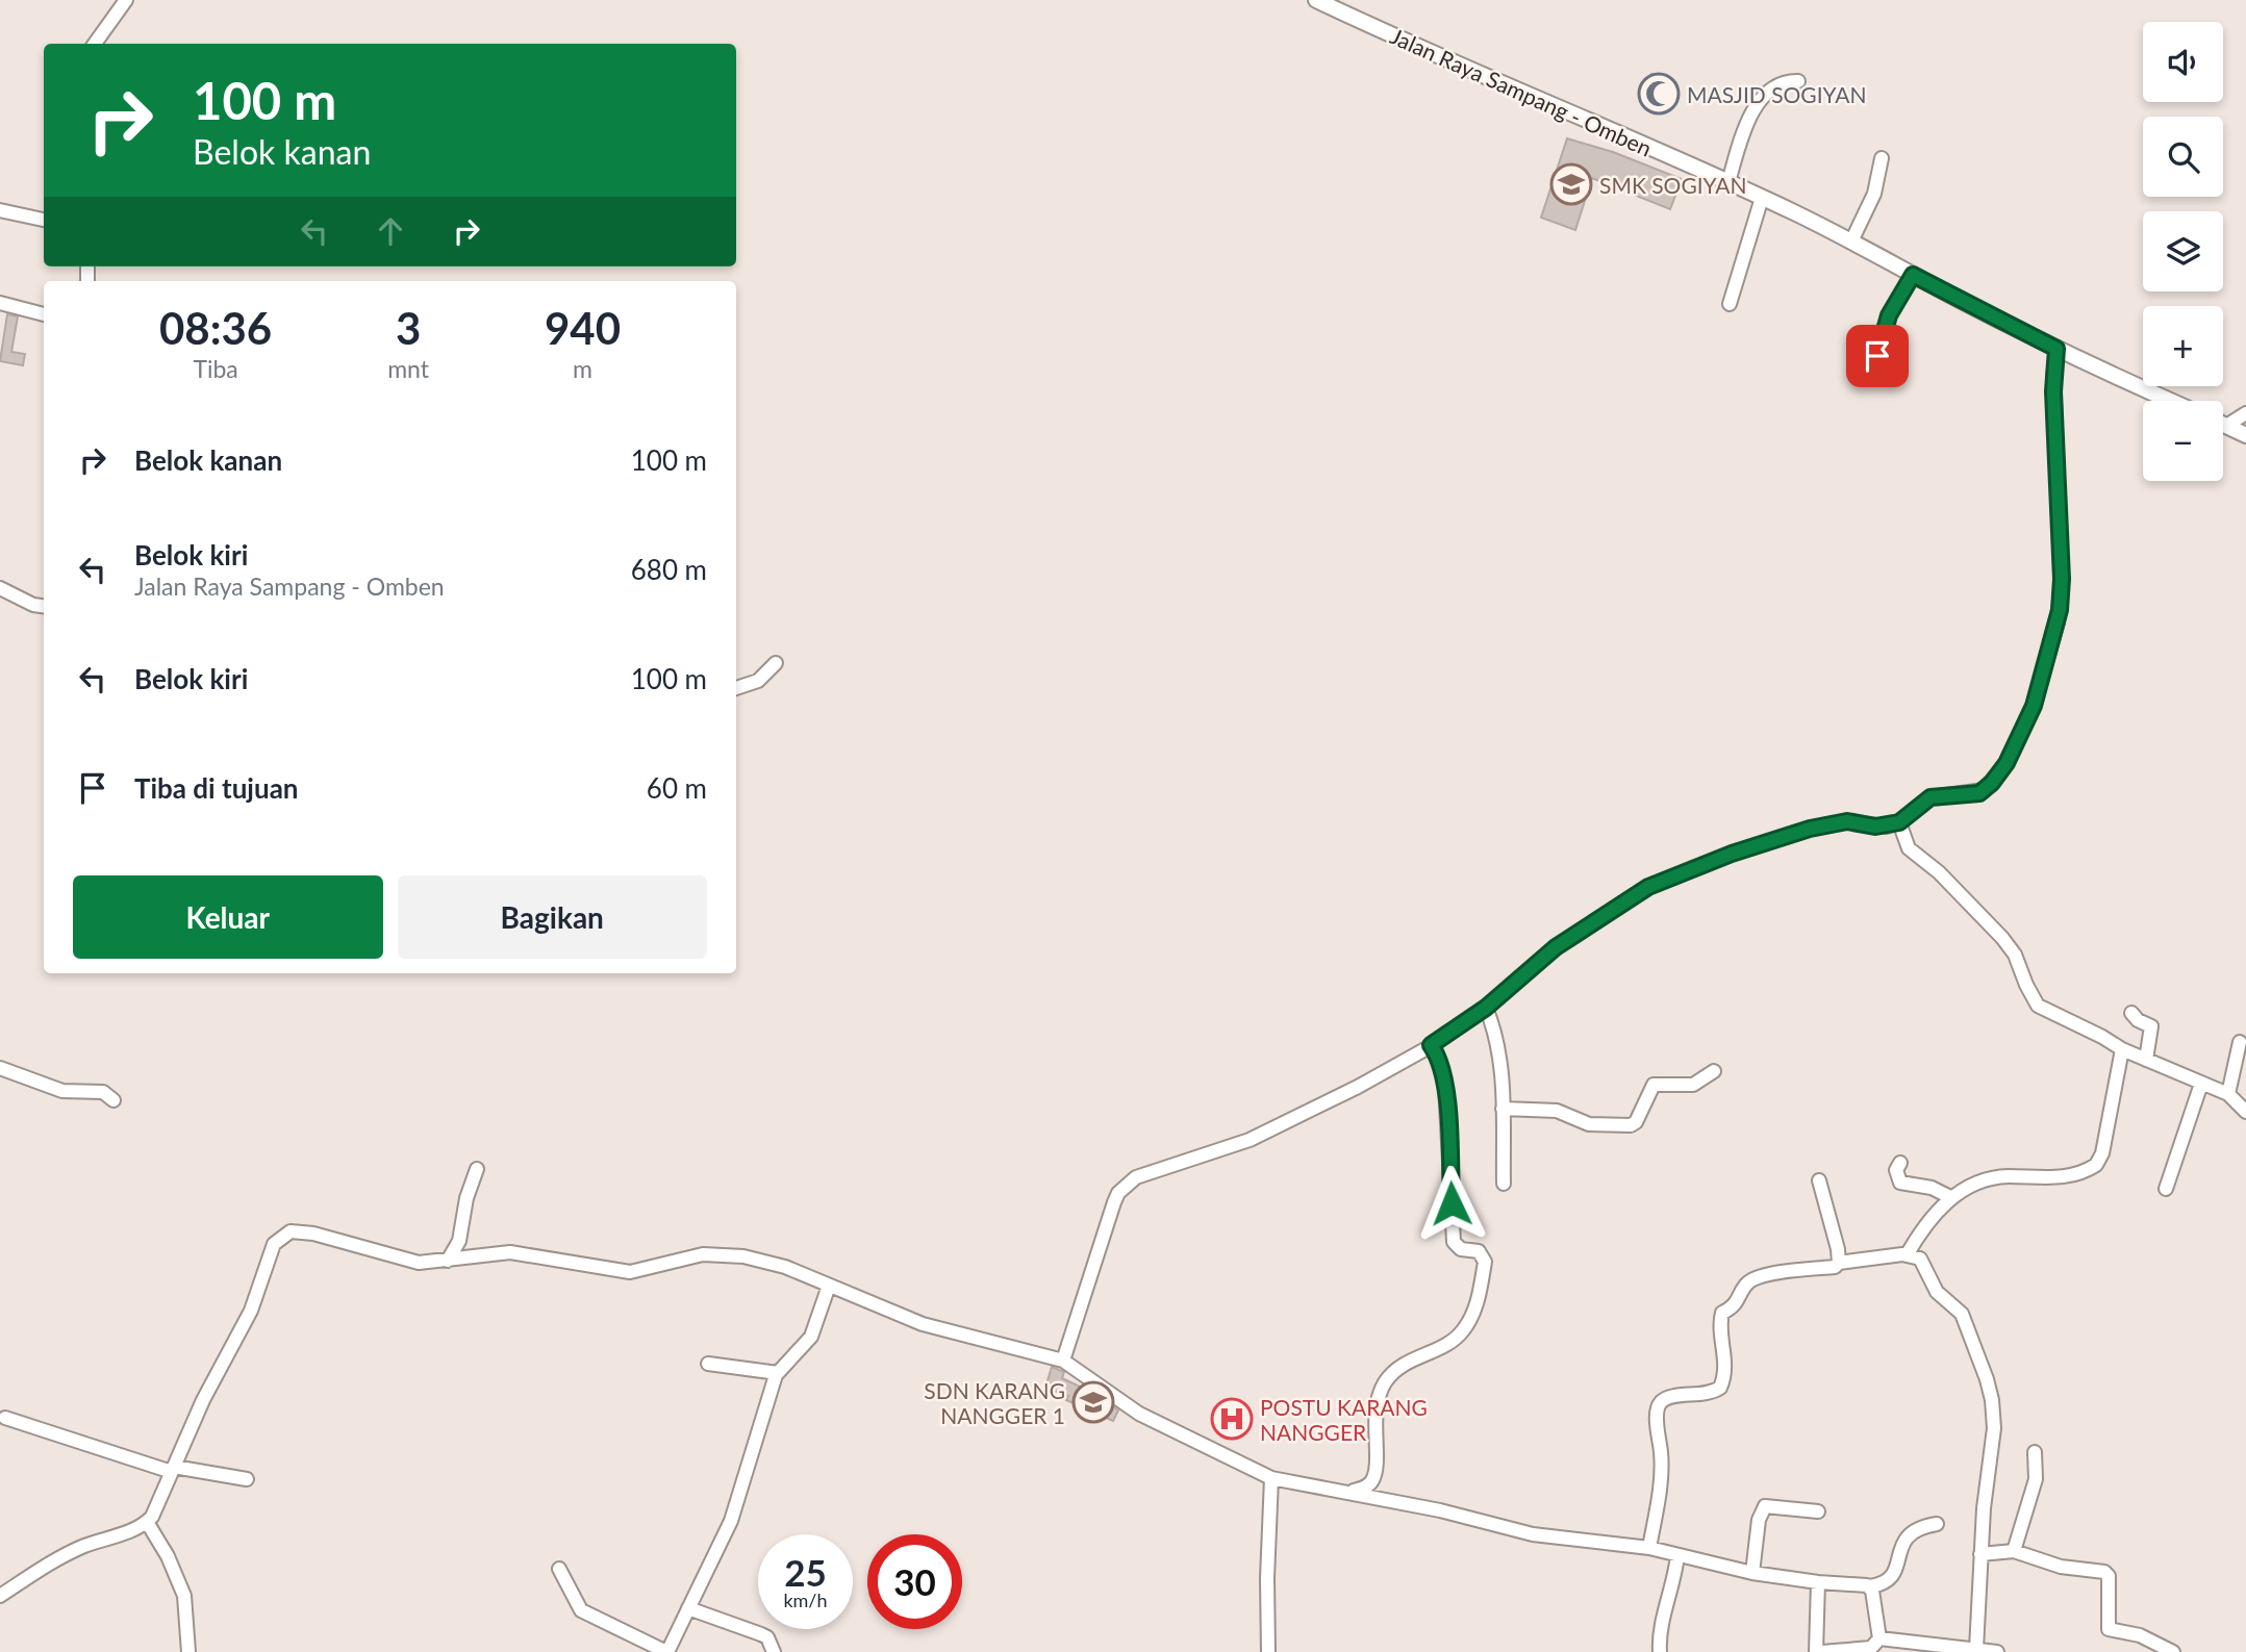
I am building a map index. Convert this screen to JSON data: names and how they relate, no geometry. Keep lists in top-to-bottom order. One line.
{"streets":{"main road":["Jalan Raya Sampang - Omben"]},"places":{"mosque":["MASJID SOGIYAN"],"school or university":["SMK SOGIYAN","SDN KARANG NANGGER 1"],"hospital":["POSTU KARANG NANGGER"]},"page":{"map_buttons":["+","−"],"turn":["100 m","Belok kanan"],"eta":["08:36","Tiba","3","mnt","940","m"],"list":[{"name":"Belok kanan","value":"100 m"},{"name":"Belok kiri","note":"Jalan Raya Sampang - Omben","value":"680 m"},{"name":"Belok kiri","value":"100 m"},{"name":"Tiba di tujuan","value":"60 m"}],"buttons":["Keluar","Bagikan"],"speed":"25 km/h","limit":"30"}}
